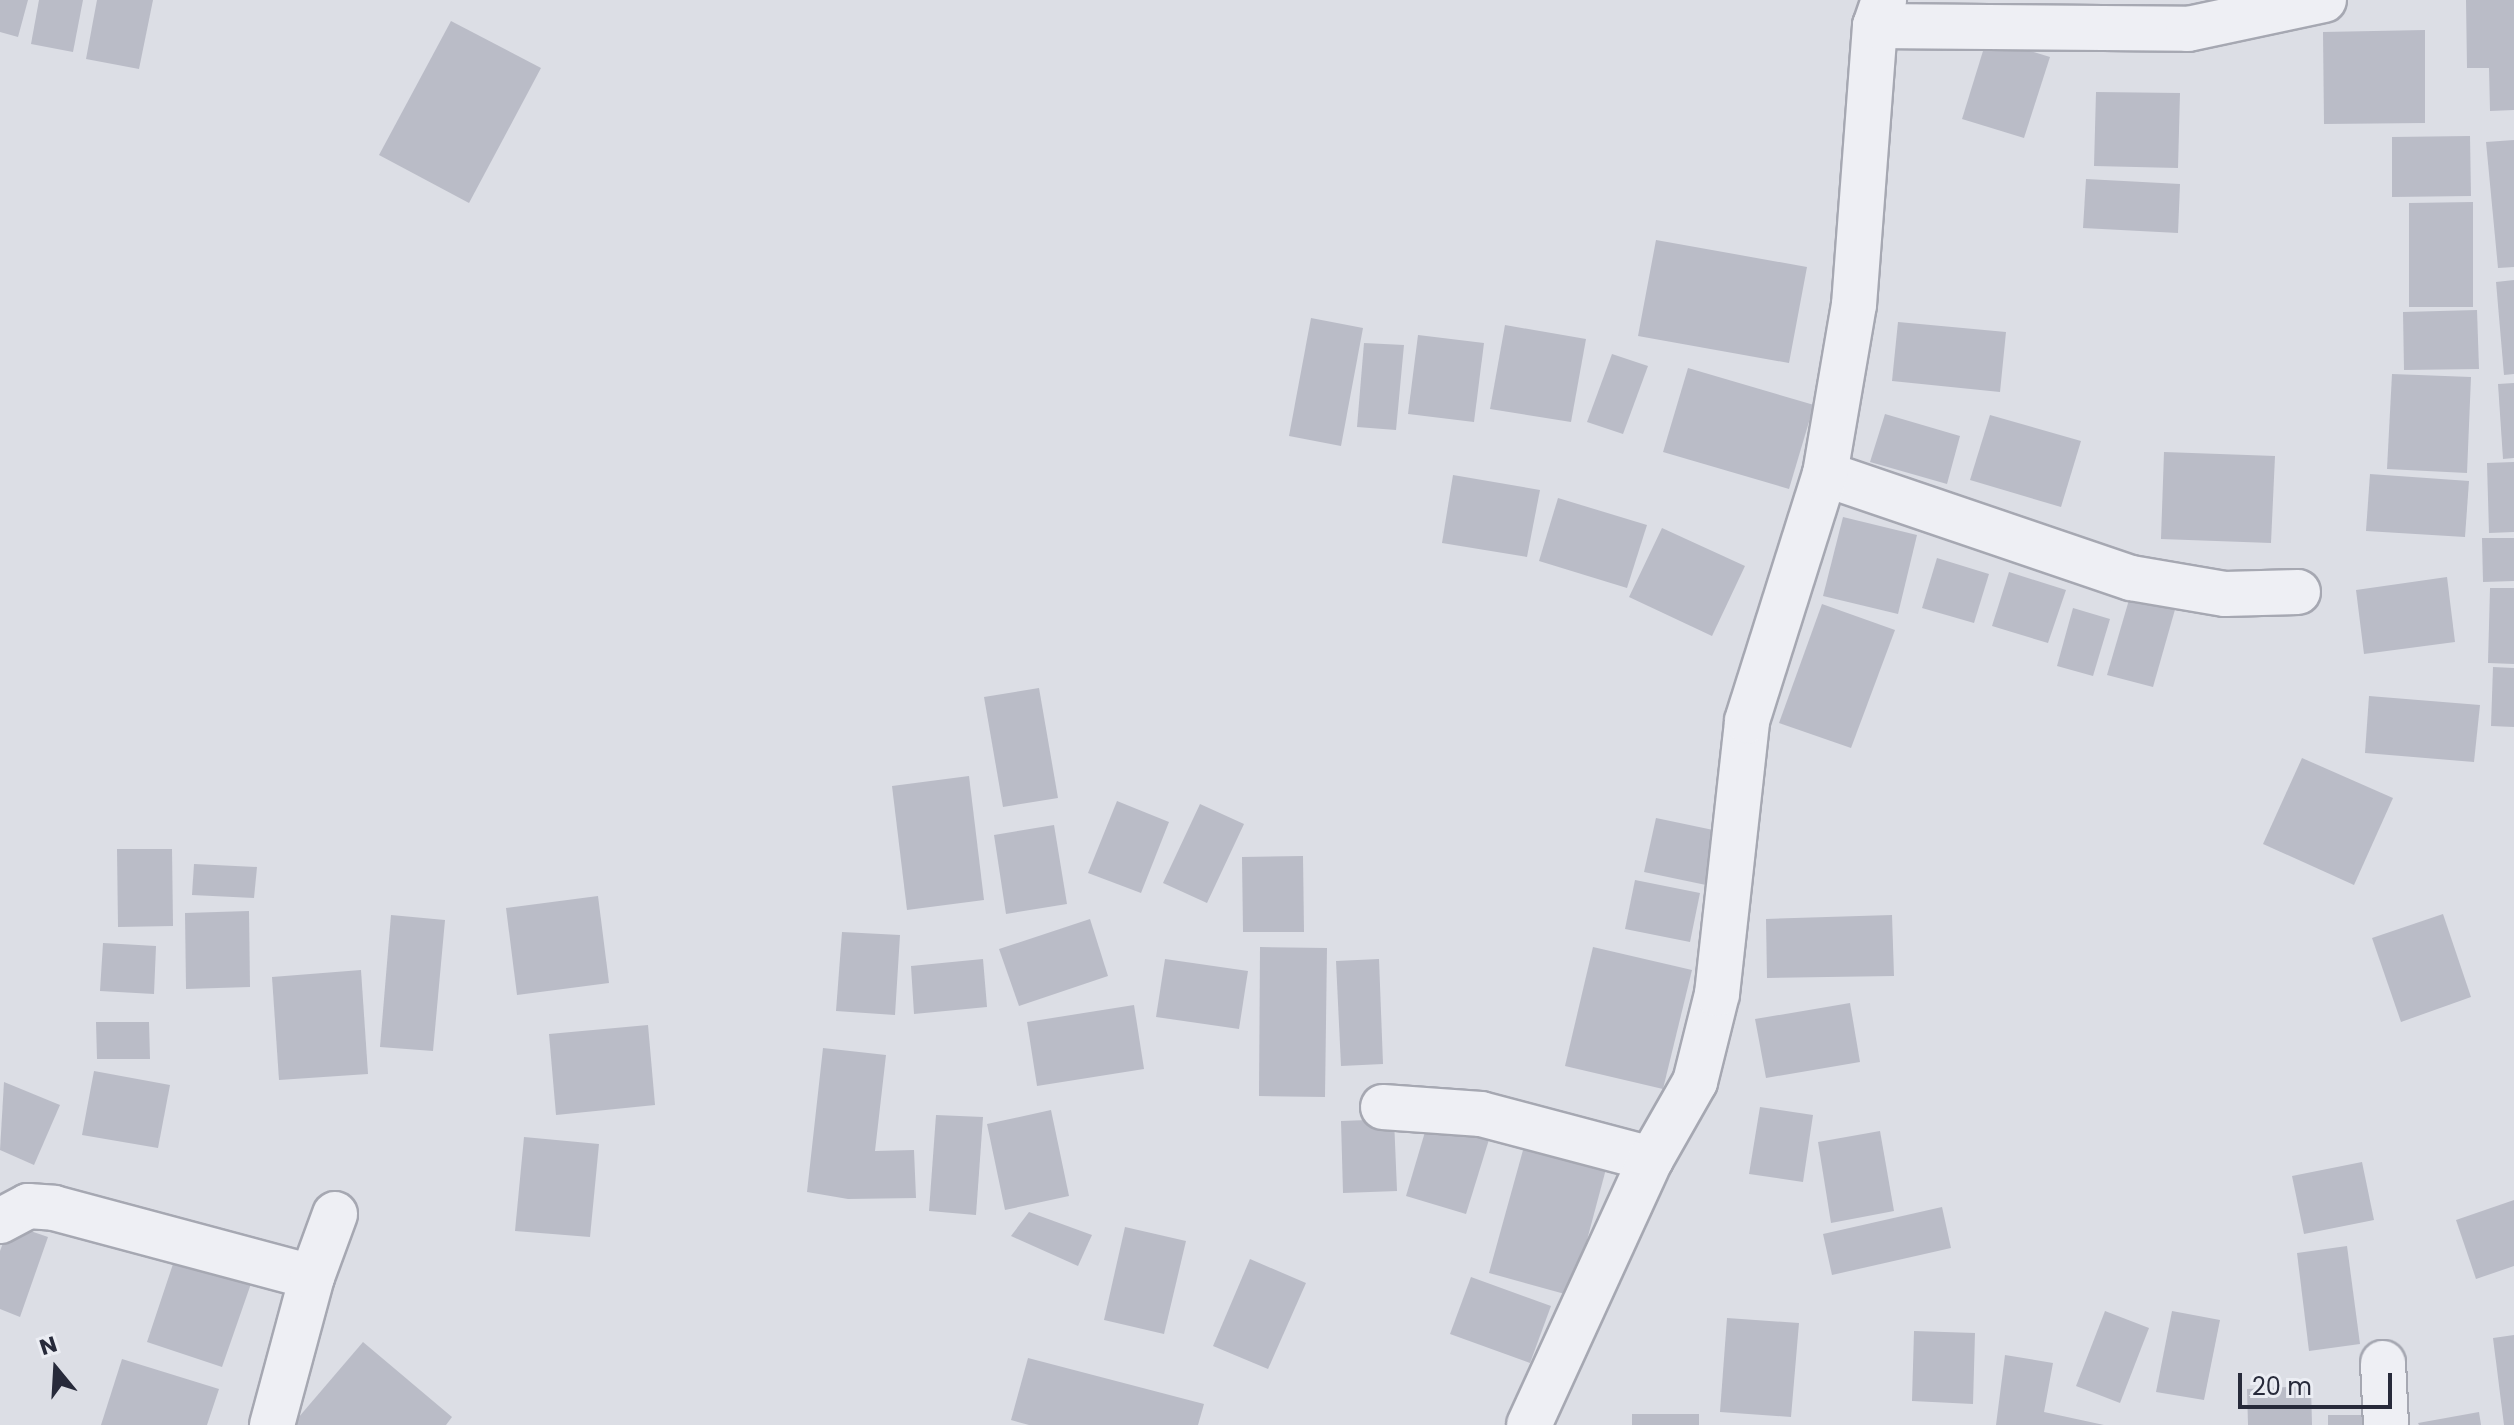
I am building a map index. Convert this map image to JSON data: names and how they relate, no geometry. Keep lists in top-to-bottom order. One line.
{"scale_bar":"20 m","north":"top"}
